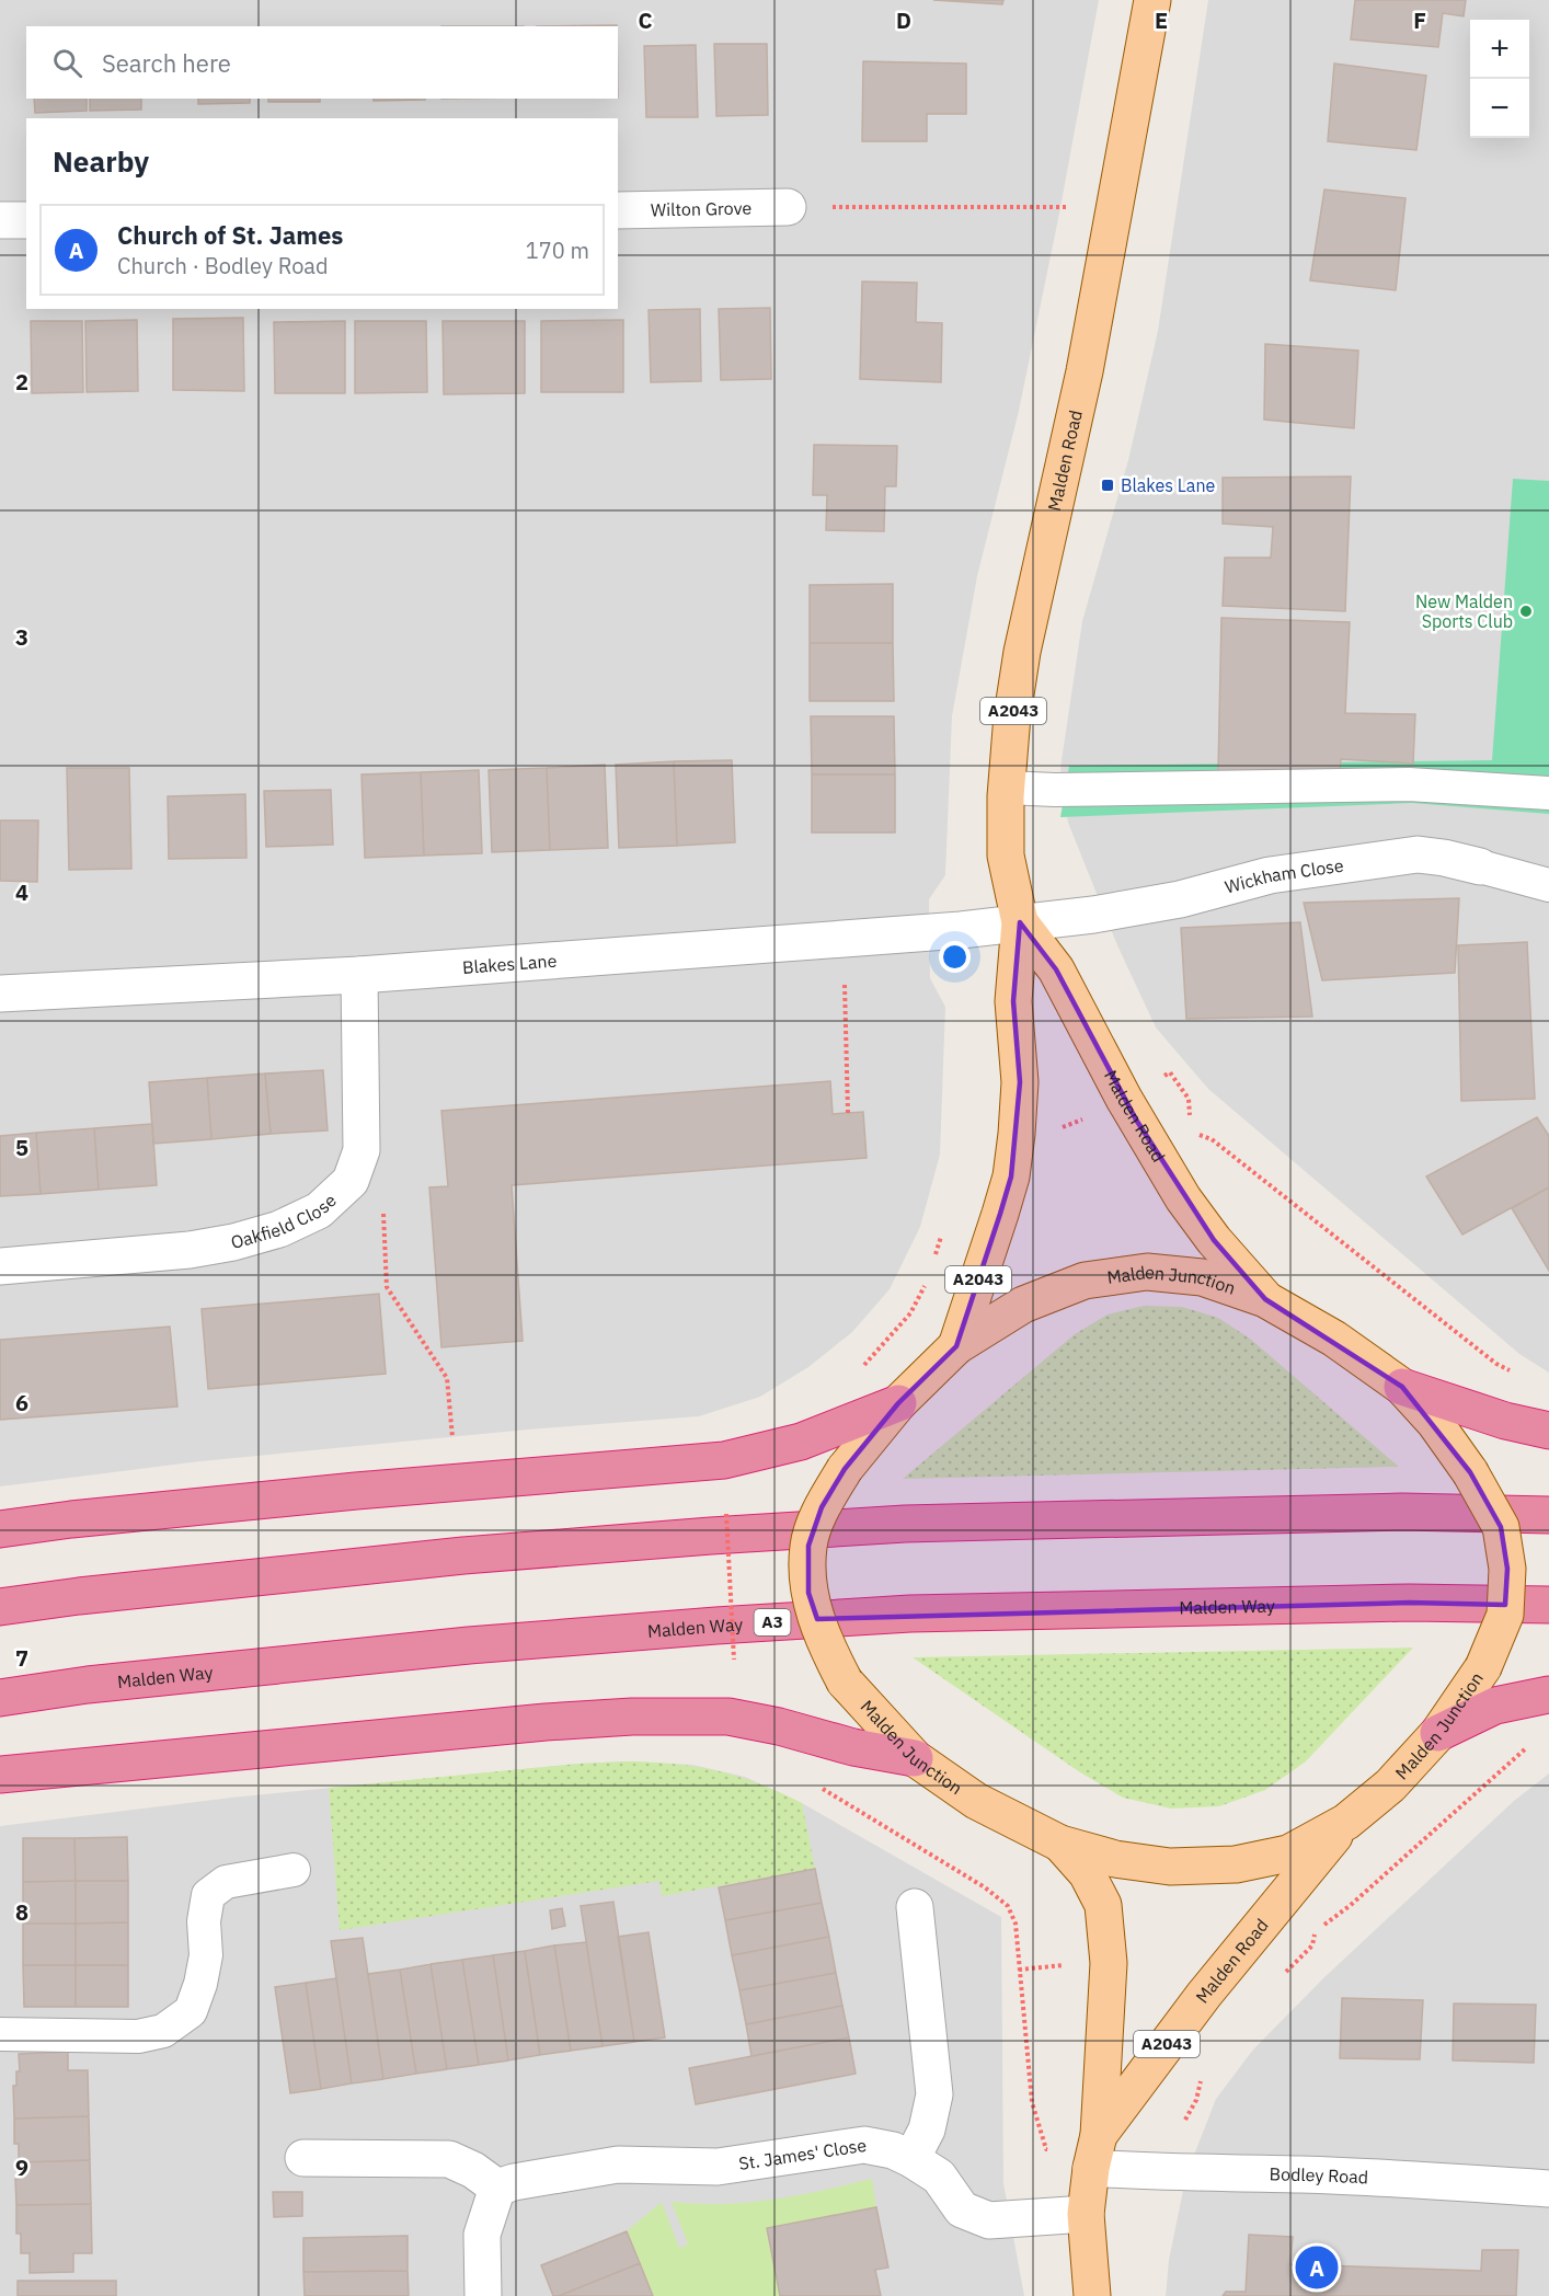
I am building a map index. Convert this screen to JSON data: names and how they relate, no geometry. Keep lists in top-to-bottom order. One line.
{"streets":{"highway":["Malden Way","A3"],"main road":["Malden Road","A2043","Malden Junction"],"street":["Wilton Grove","Wickham Close","Blakes Lane","Oakfield Close","St. James' Close","Bodley Road"]},"crossings":[["Malden Road","Wickham Close"],["Malden Road","Blakes Lane"],["Malden Road","Malden Junction"],["Malden Road","St. James' Close"],["Malden Road","Bodley Road"],["Wickham Close","Blakes Lane"],["Blakes Lane","Oakfield Close"]],"places":{"transit":["Blakes Lane"],"other":["New Malden Sports Club"]},"page":{"map_buttons":["+","−"],"search":"Search here","heading":"Nearby","list":[{"mark":"A","name":"Church of St. James","note":"Church · Bodley Road","value":"170 m"}],"pins":"A"},"grid":{"columns":["C","D","E","F"],"rows":["2","3","4","5","6","7","8","9"]}}
